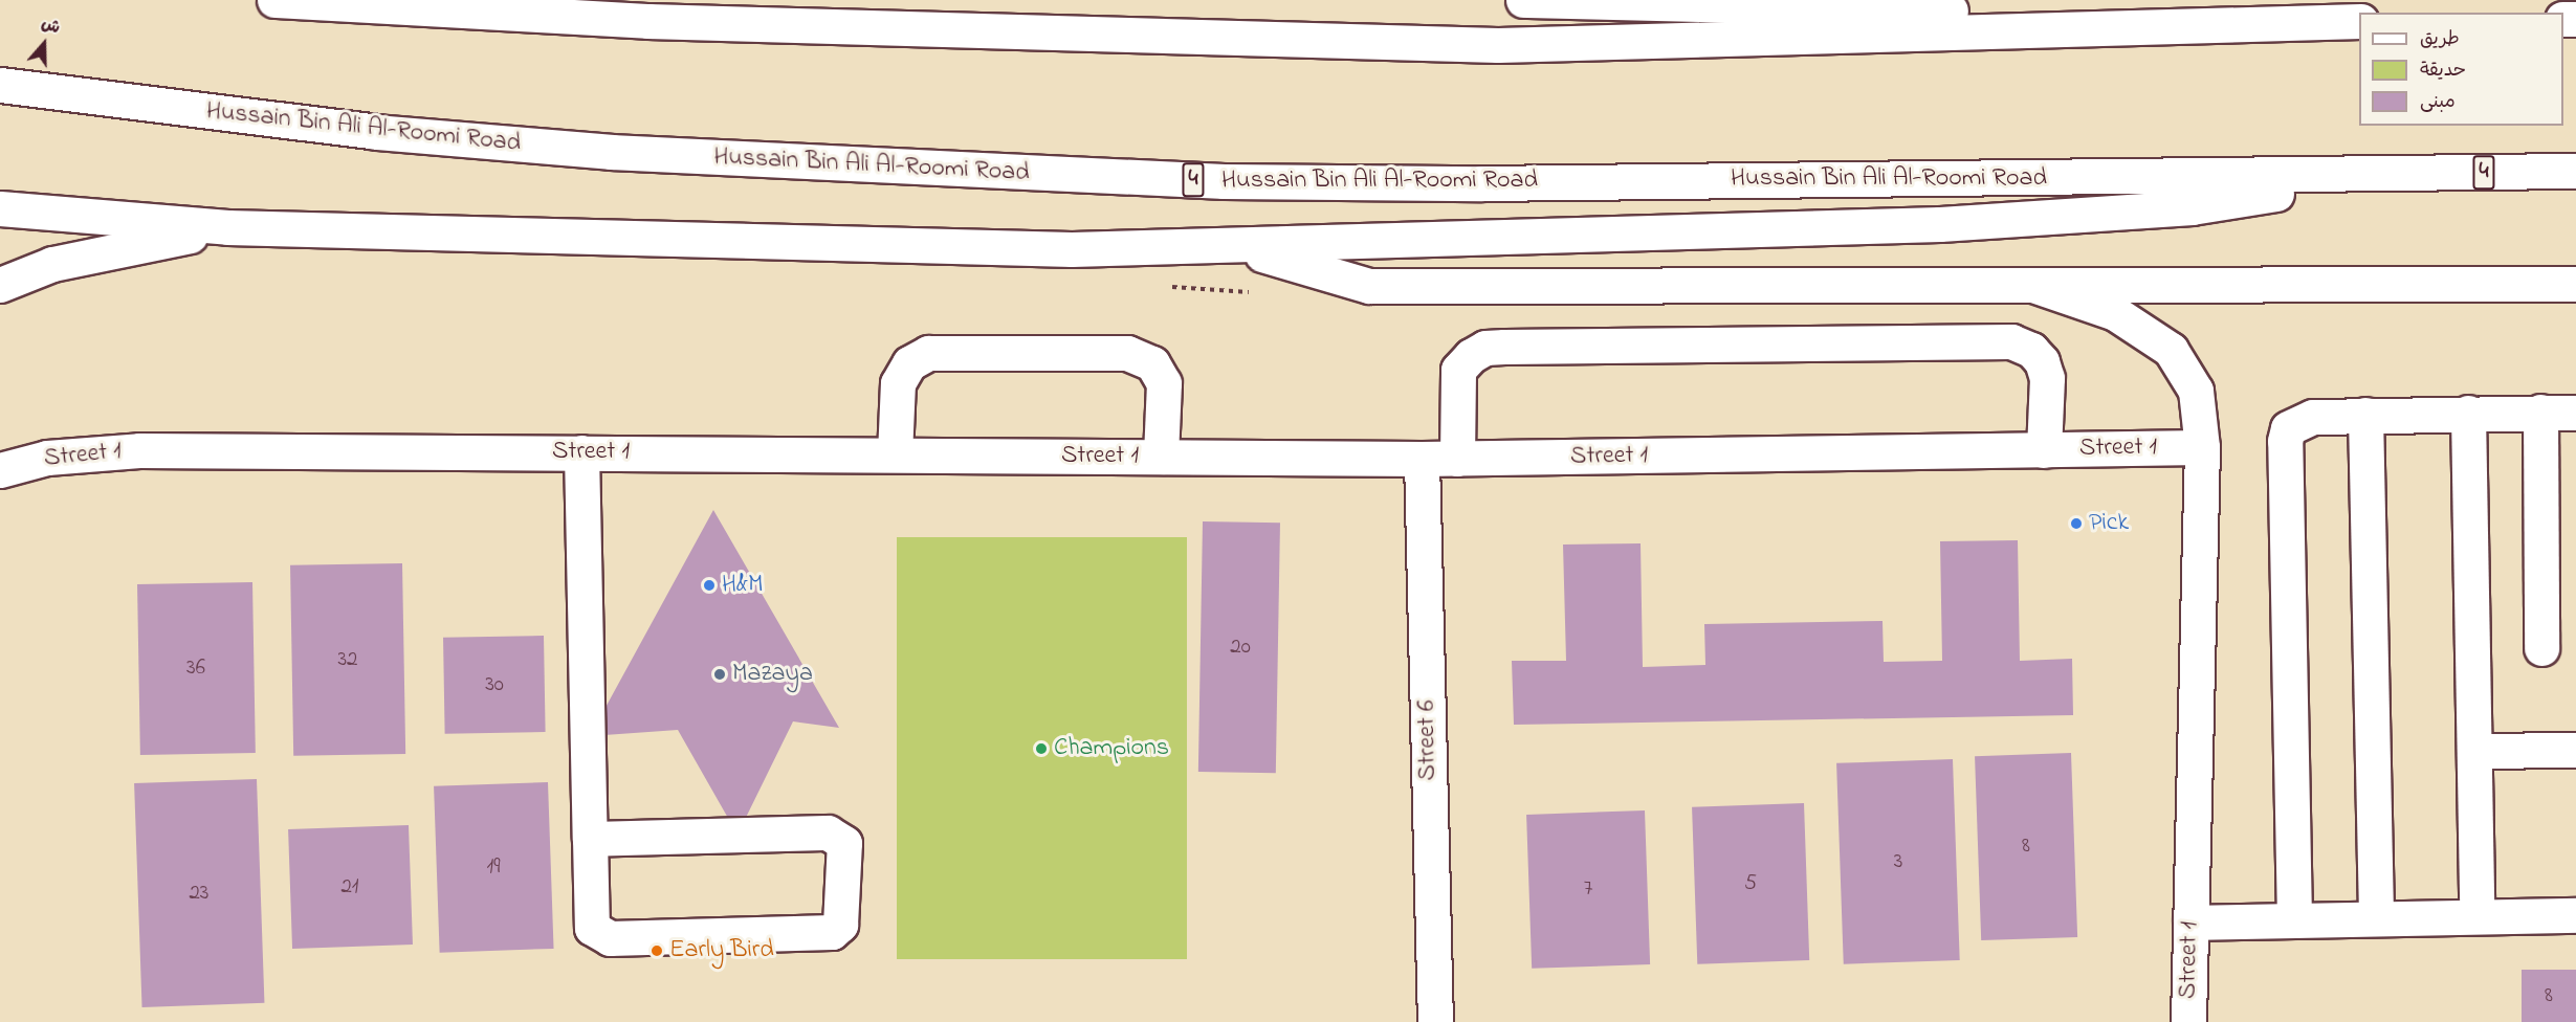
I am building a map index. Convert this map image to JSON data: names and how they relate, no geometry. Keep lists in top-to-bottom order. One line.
{"streets":{"main road":["Hussain Bin Ali Al-Roomi Road","4","Street 1","Street 6"]},"crossings":[["Street 1","Street 6"]],"places":["Pick","H&M","Mazaya","Champions","Early Bird"],"house_numbers":["20","32","36","30","8","3","19","5","21","7","23","8"],"legend":["طريق","حديقة","مبنى"],"north":"top"}
